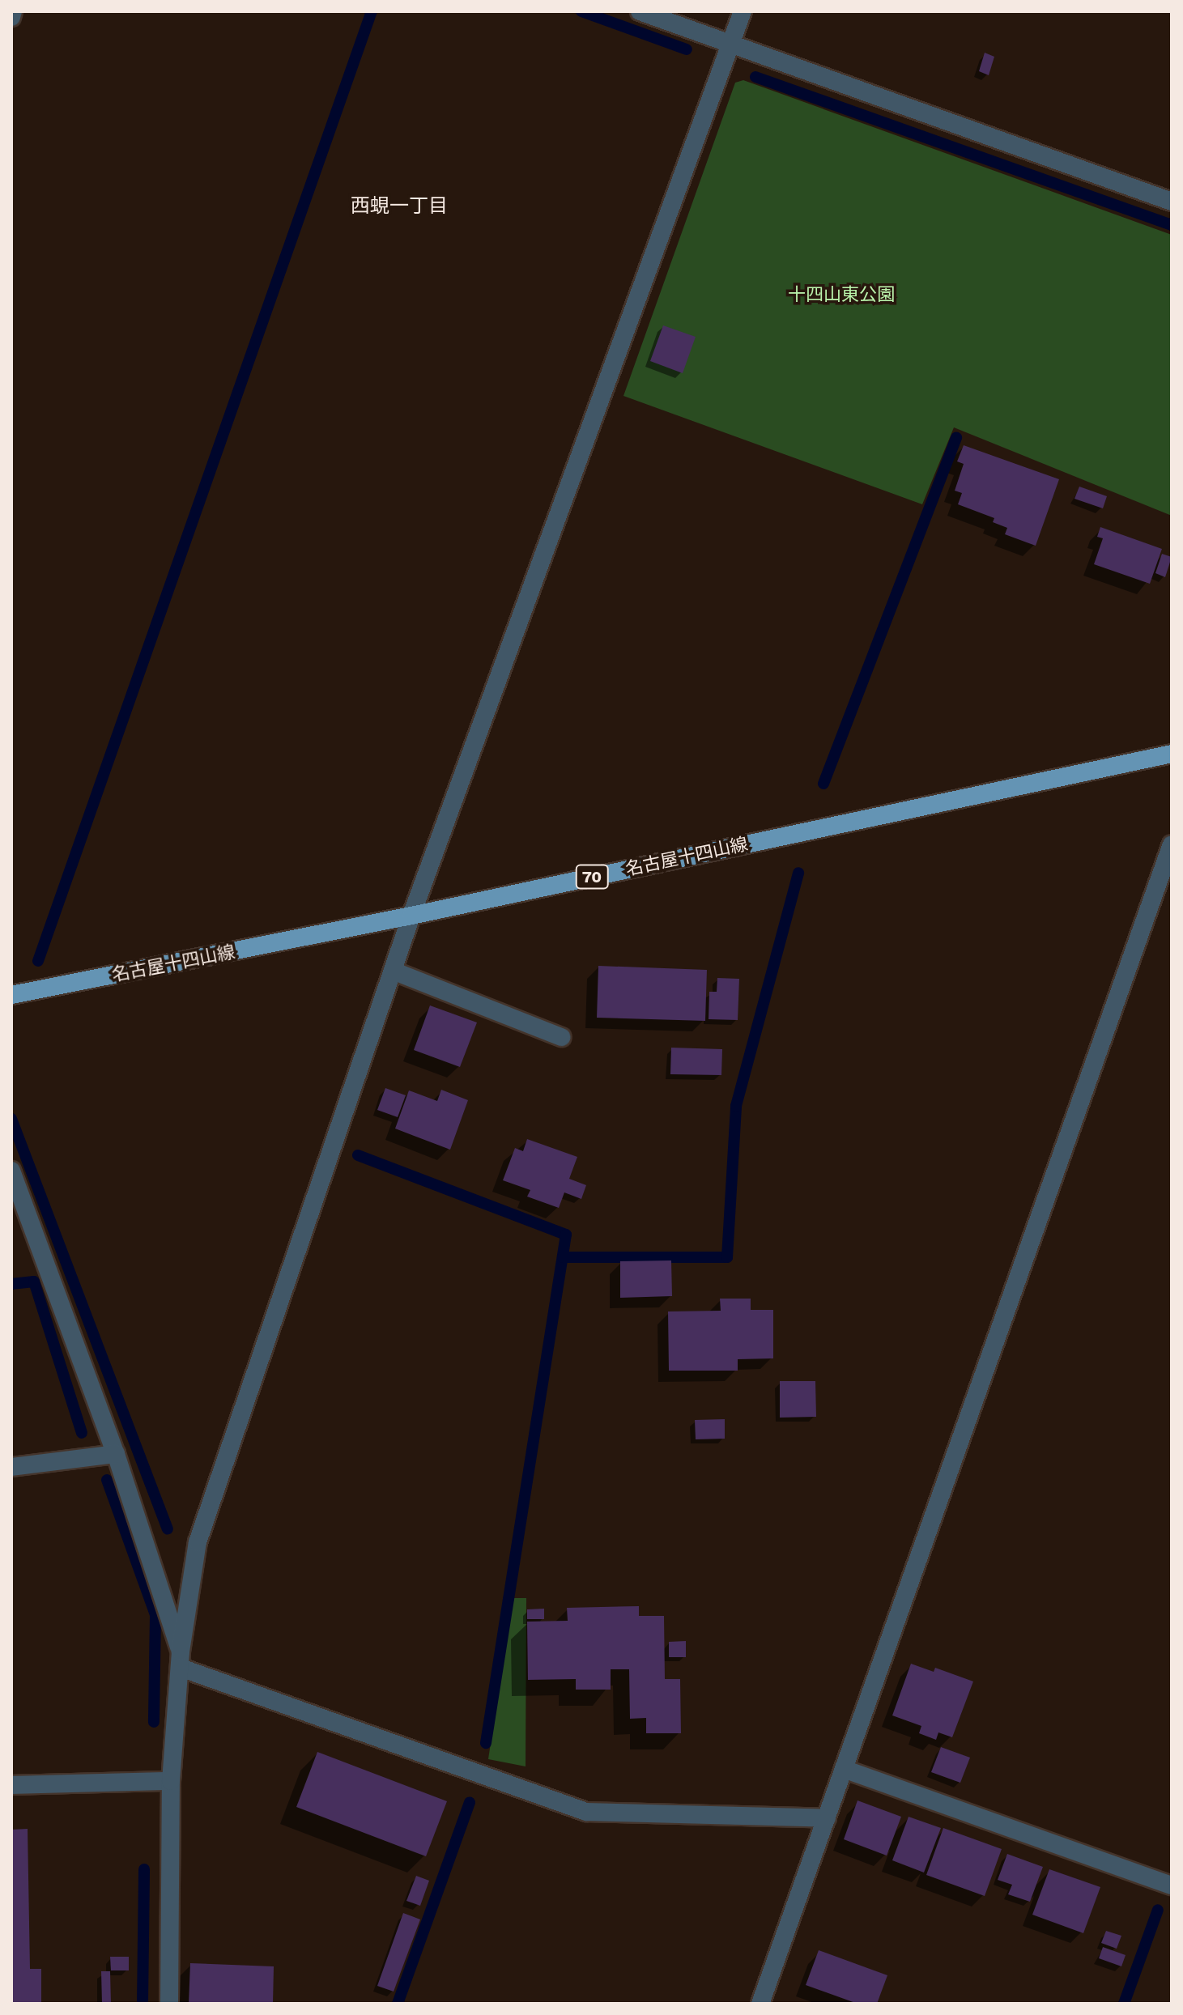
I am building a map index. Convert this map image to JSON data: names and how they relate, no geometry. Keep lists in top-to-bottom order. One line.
{"streets":{"main road":["名古屋十四山線","70"]},"districts":["西蜆一丁目"],"parks":["十四山東公園"]}
